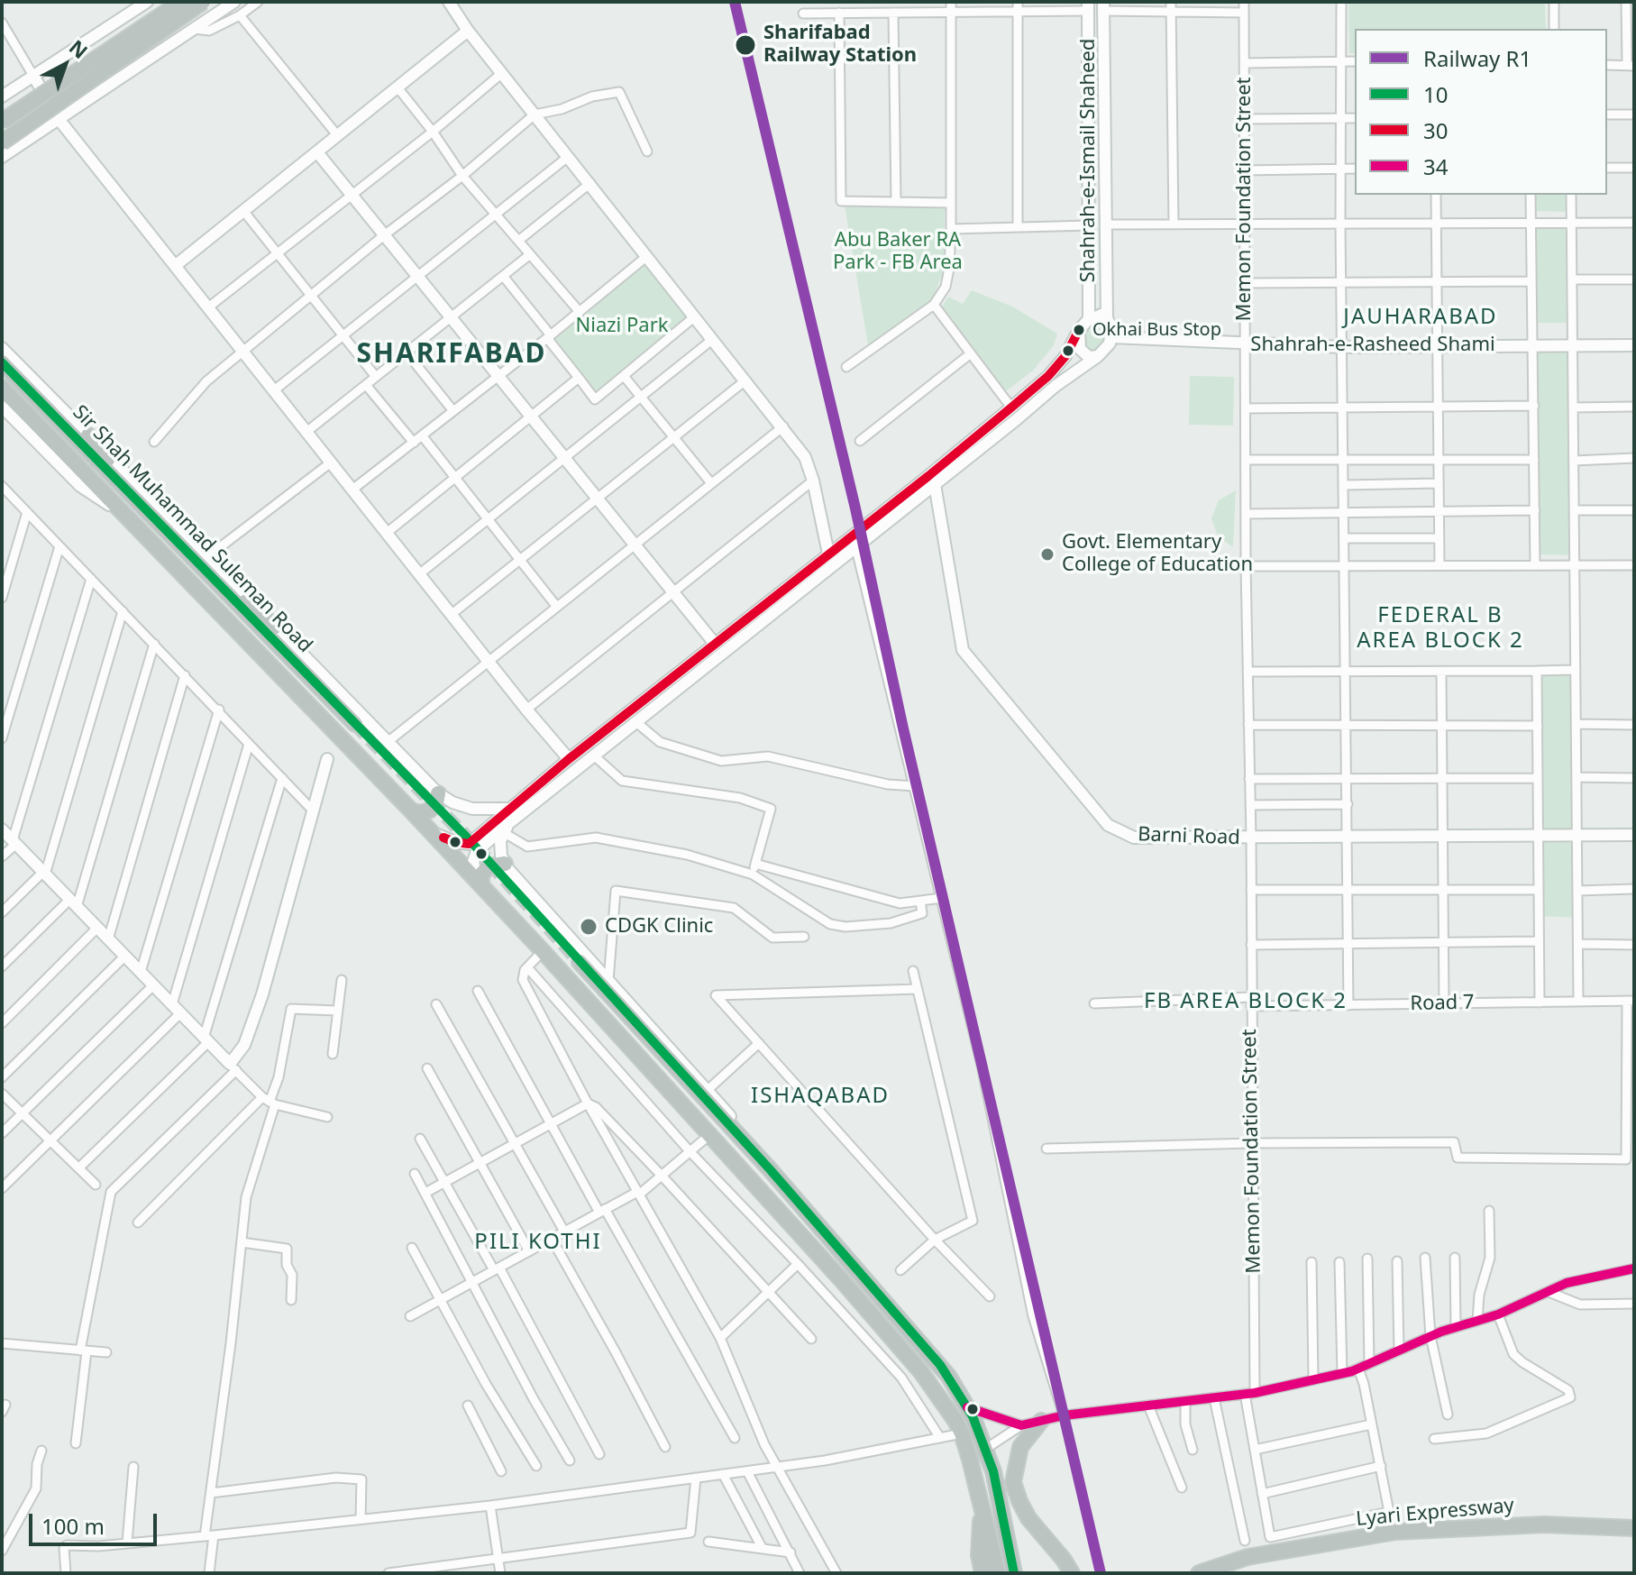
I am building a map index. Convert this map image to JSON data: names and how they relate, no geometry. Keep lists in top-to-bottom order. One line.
{"streets":{"highway":["Sir Shah Muhammad Suleman Road","Lyari Expressway"],"street":["Shahrah-e-Ismail Shaheed","Memon Foundation Street","Shahrah-e-Rasheed Shami","Barni Road","Road 7"]},"crossings":[["Shahrah-e-Ismail Shaheed","Shahrah-e-Rasheed Shami"],["Memon Foundation Street","Shahrah-e-Rasheed Shami"],["Memon Foundation Street","Barni Road"],["Memon Foundation Street","Road 7"]],"districts":["JAUHARABAD","SHARIFABAD","FEDERAL B AREA BLOCK 2","FB AREA BLOCK 2","ISHAQABAD","PILI KOTHI"],"parks":["Abu Baker RA Park - FB Area","Niazi Park"],"places":["Sharifabad Railway Station","Okhai Bus Stop","Govt. Elementary College of Education","CDGK Clinic"],"lines":["rail line R1","transit line 30","transit line 10","transit line 34"],"legend":["Railway R1","10","30","34"],"scale_bar":"100 m","north":"top right"}
